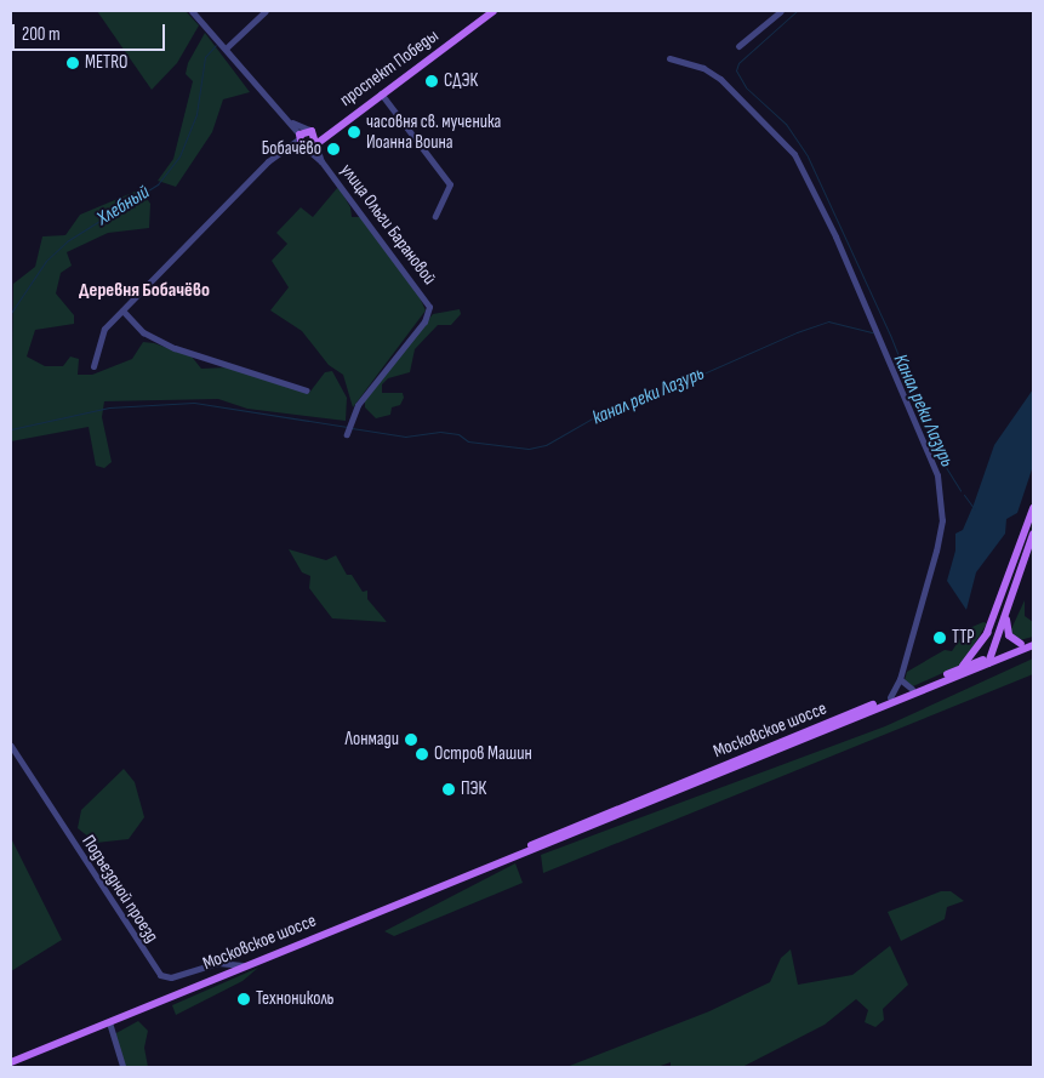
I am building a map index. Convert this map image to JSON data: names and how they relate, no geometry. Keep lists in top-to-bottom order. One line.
{"streets":{"main road":["проспект Победы","Московское шоссе"],"street":["улица Ольги Барановой","Подъездной проезд"]},"crossings":[["проспект Победы","улица Ольги Барановой"],["Московское шоссе","Подъездной проезд"]],"districts":["Деревня Бобачёво"],"water":["Хлебный","канал реки Лазурь","Канал реки Лазурь"],"places":["METRO","СДЭК","часовня св. мученика Иоанна Воина","Бобачёво","ТТР","Лонмади","Остров Машин","ПЭК","Технониколь"],"scale_bar":"200 m"}
